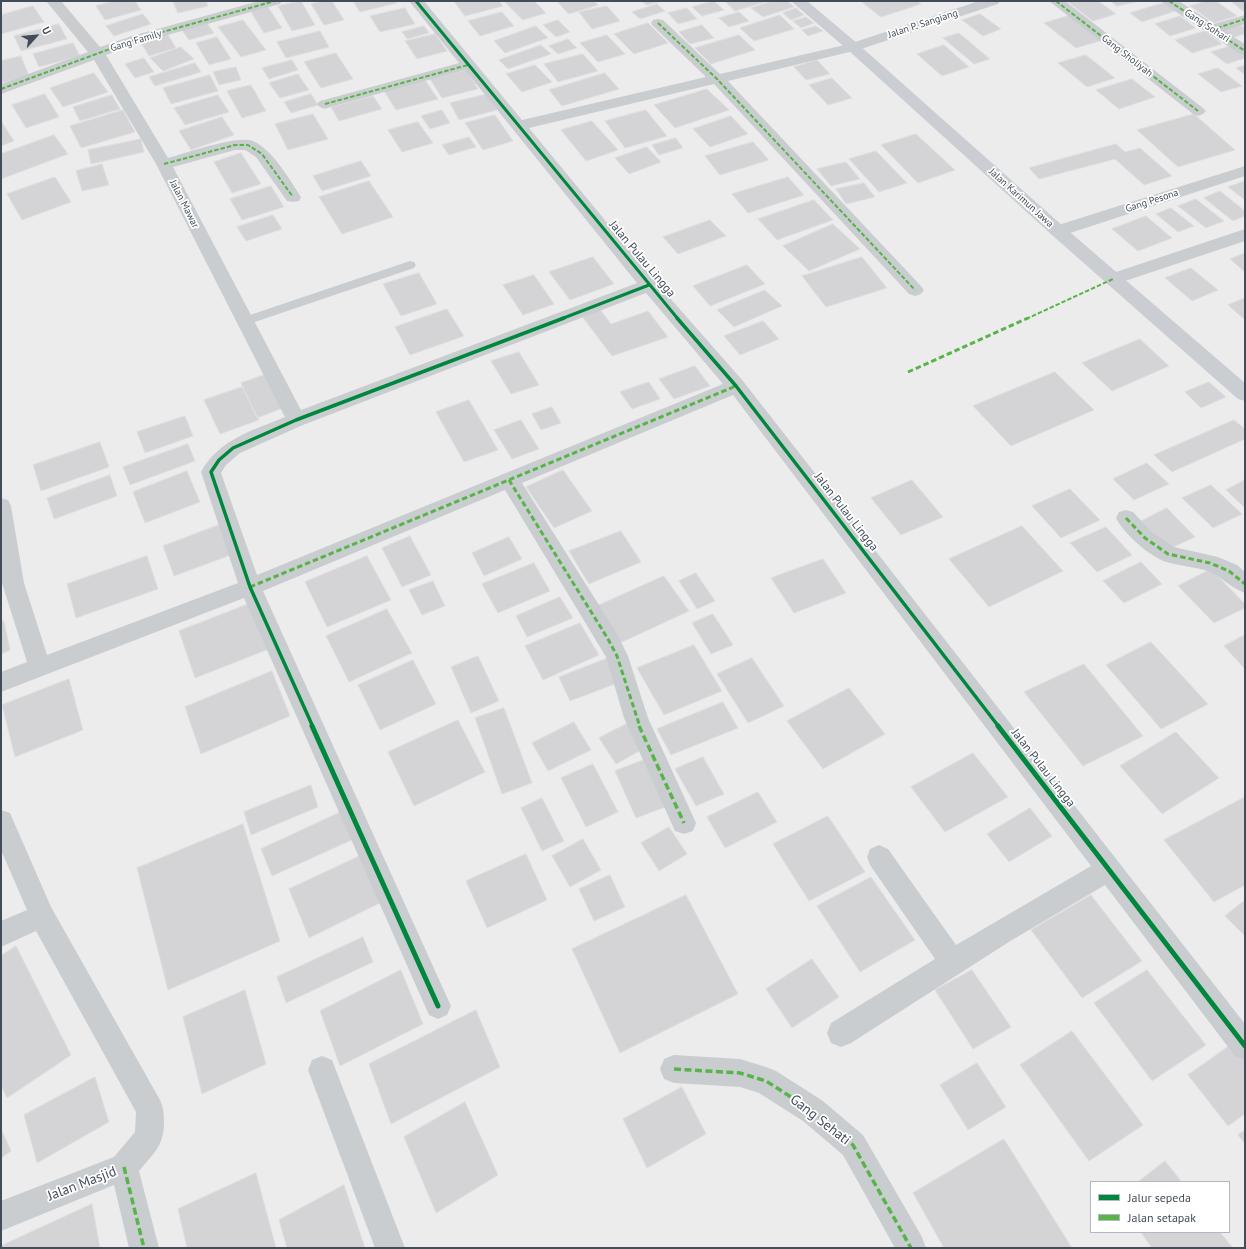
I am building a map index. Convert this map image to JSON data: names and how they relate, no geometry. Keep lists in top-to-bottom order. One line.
{"streets":{"street":["Jalan P. Sangiang","Gang Sohari","Gang Family","Gang Sholiyah","Jalan Karimun Jawa","Gang Pesona","Jalan Mawar","Jalan Pulau Lingga","Gang Sehati","Jalan Masjid"]},"crossings":[["Jalan P. Sangiang","Jalan Karimun Jawa"],["Jalan P. Sangiang","Jalan Pulau Lingga"],["Gang Family","Jalan Mawar"],["Jalan Karimun Jawa","Gang Pesona"]],"legend":["Jalur sepeda","Jalan setapak"],"north":"top right"}
